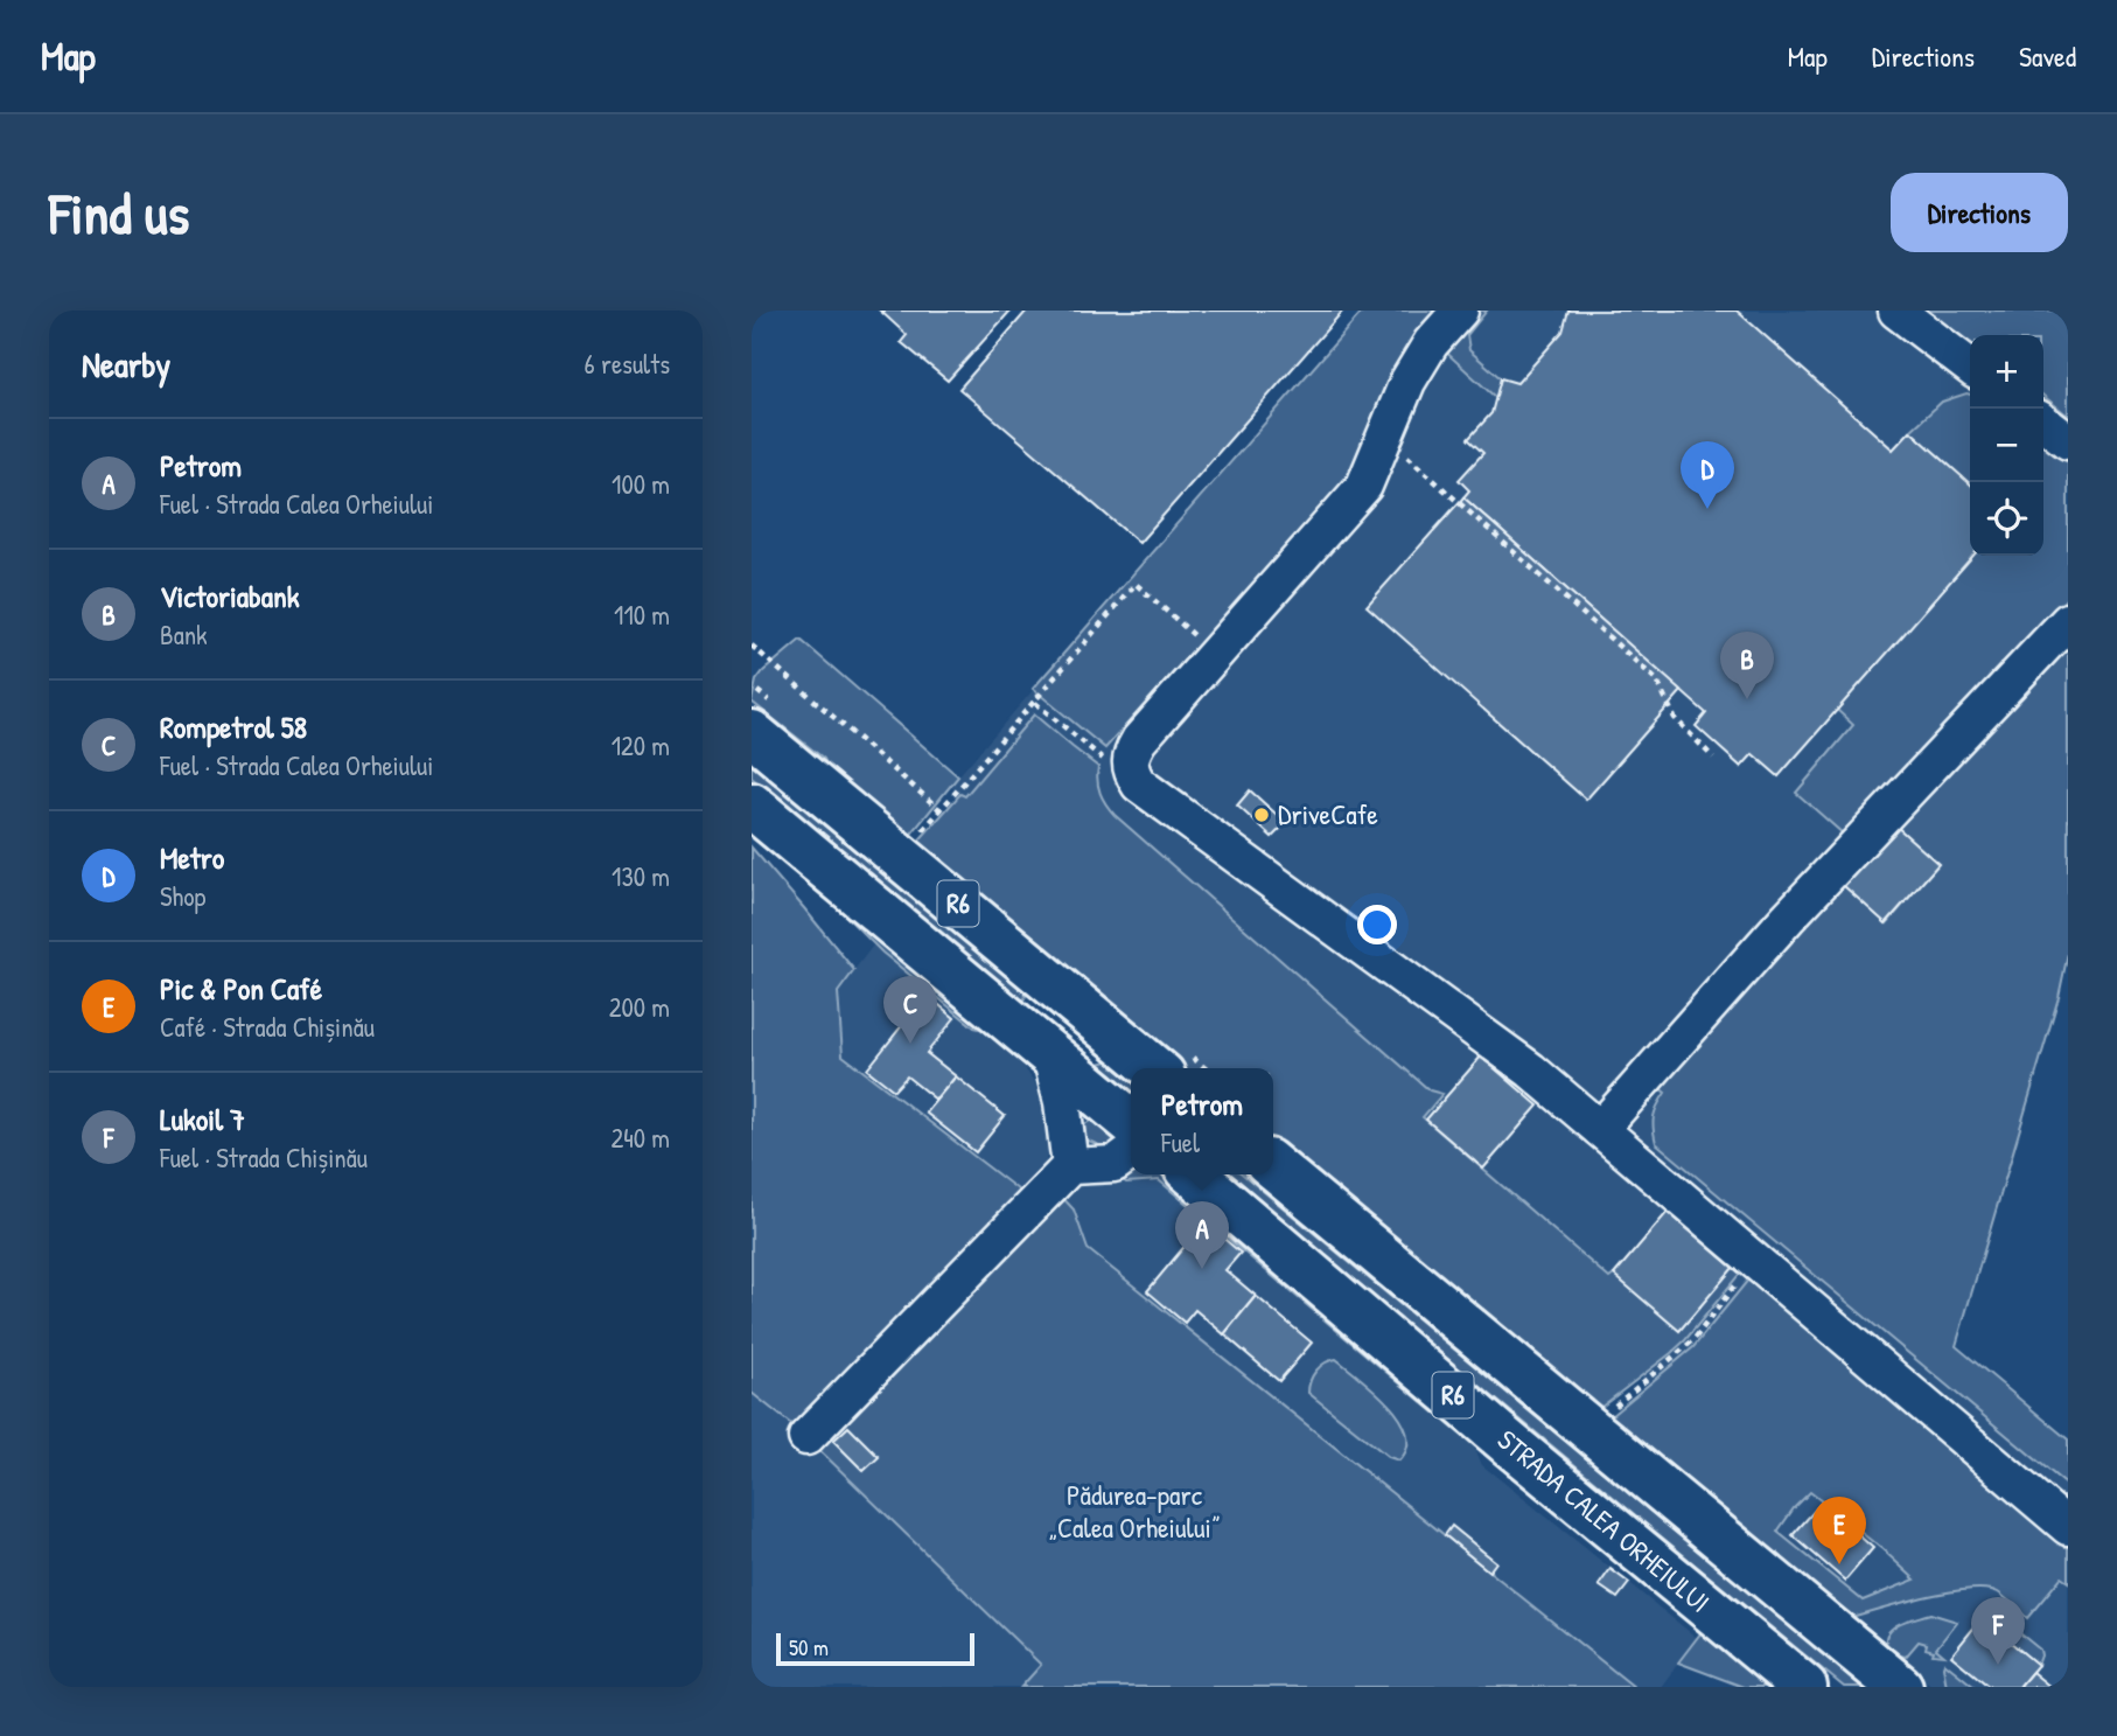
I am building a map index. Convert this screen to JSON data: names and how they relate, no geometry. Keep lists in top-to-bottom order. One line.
{"streets":{"highway":["R6","STRADA CALEA ORHEIULUI"]},"parks":["Pădurea-parc „Calea Orheiului”"],"places":["DriveCafe"],"scale_bar":"50 m","page":{"header":"Map","nav":["Map","Directions","Saved"],"buttons":"Directions","title":"Find us","heading":["Nearby","6 results"],"map_buttons":["+","−"],"list":[{"mark":"A","name":"Petrom","note":"Fuel · Strada Calea Orheiului","value":"100 m"},{"mark":"B","name":"Victoriabank","note":"Bank","value":"110 m"},{"mark":"C","name":"Rompetrol 58","note":"Fuel · Strada Calea Orheiului","value":"120 m"},{"mark":"D","name":"Metro","note":"Shop","value":"130 m"},{"mark":"E","name":"Pic & Pon Café","note":"Café · Strada Chișinău","value":"200 m"},{"mark":"F","name":"Lukoil 7","note":"Fuel · Strada Chișinău","value":"240 m"}],"pins":["D","B","C","A","E","F"],"popup":["Petrom","Fuel"],"scale":"50 m"}}
